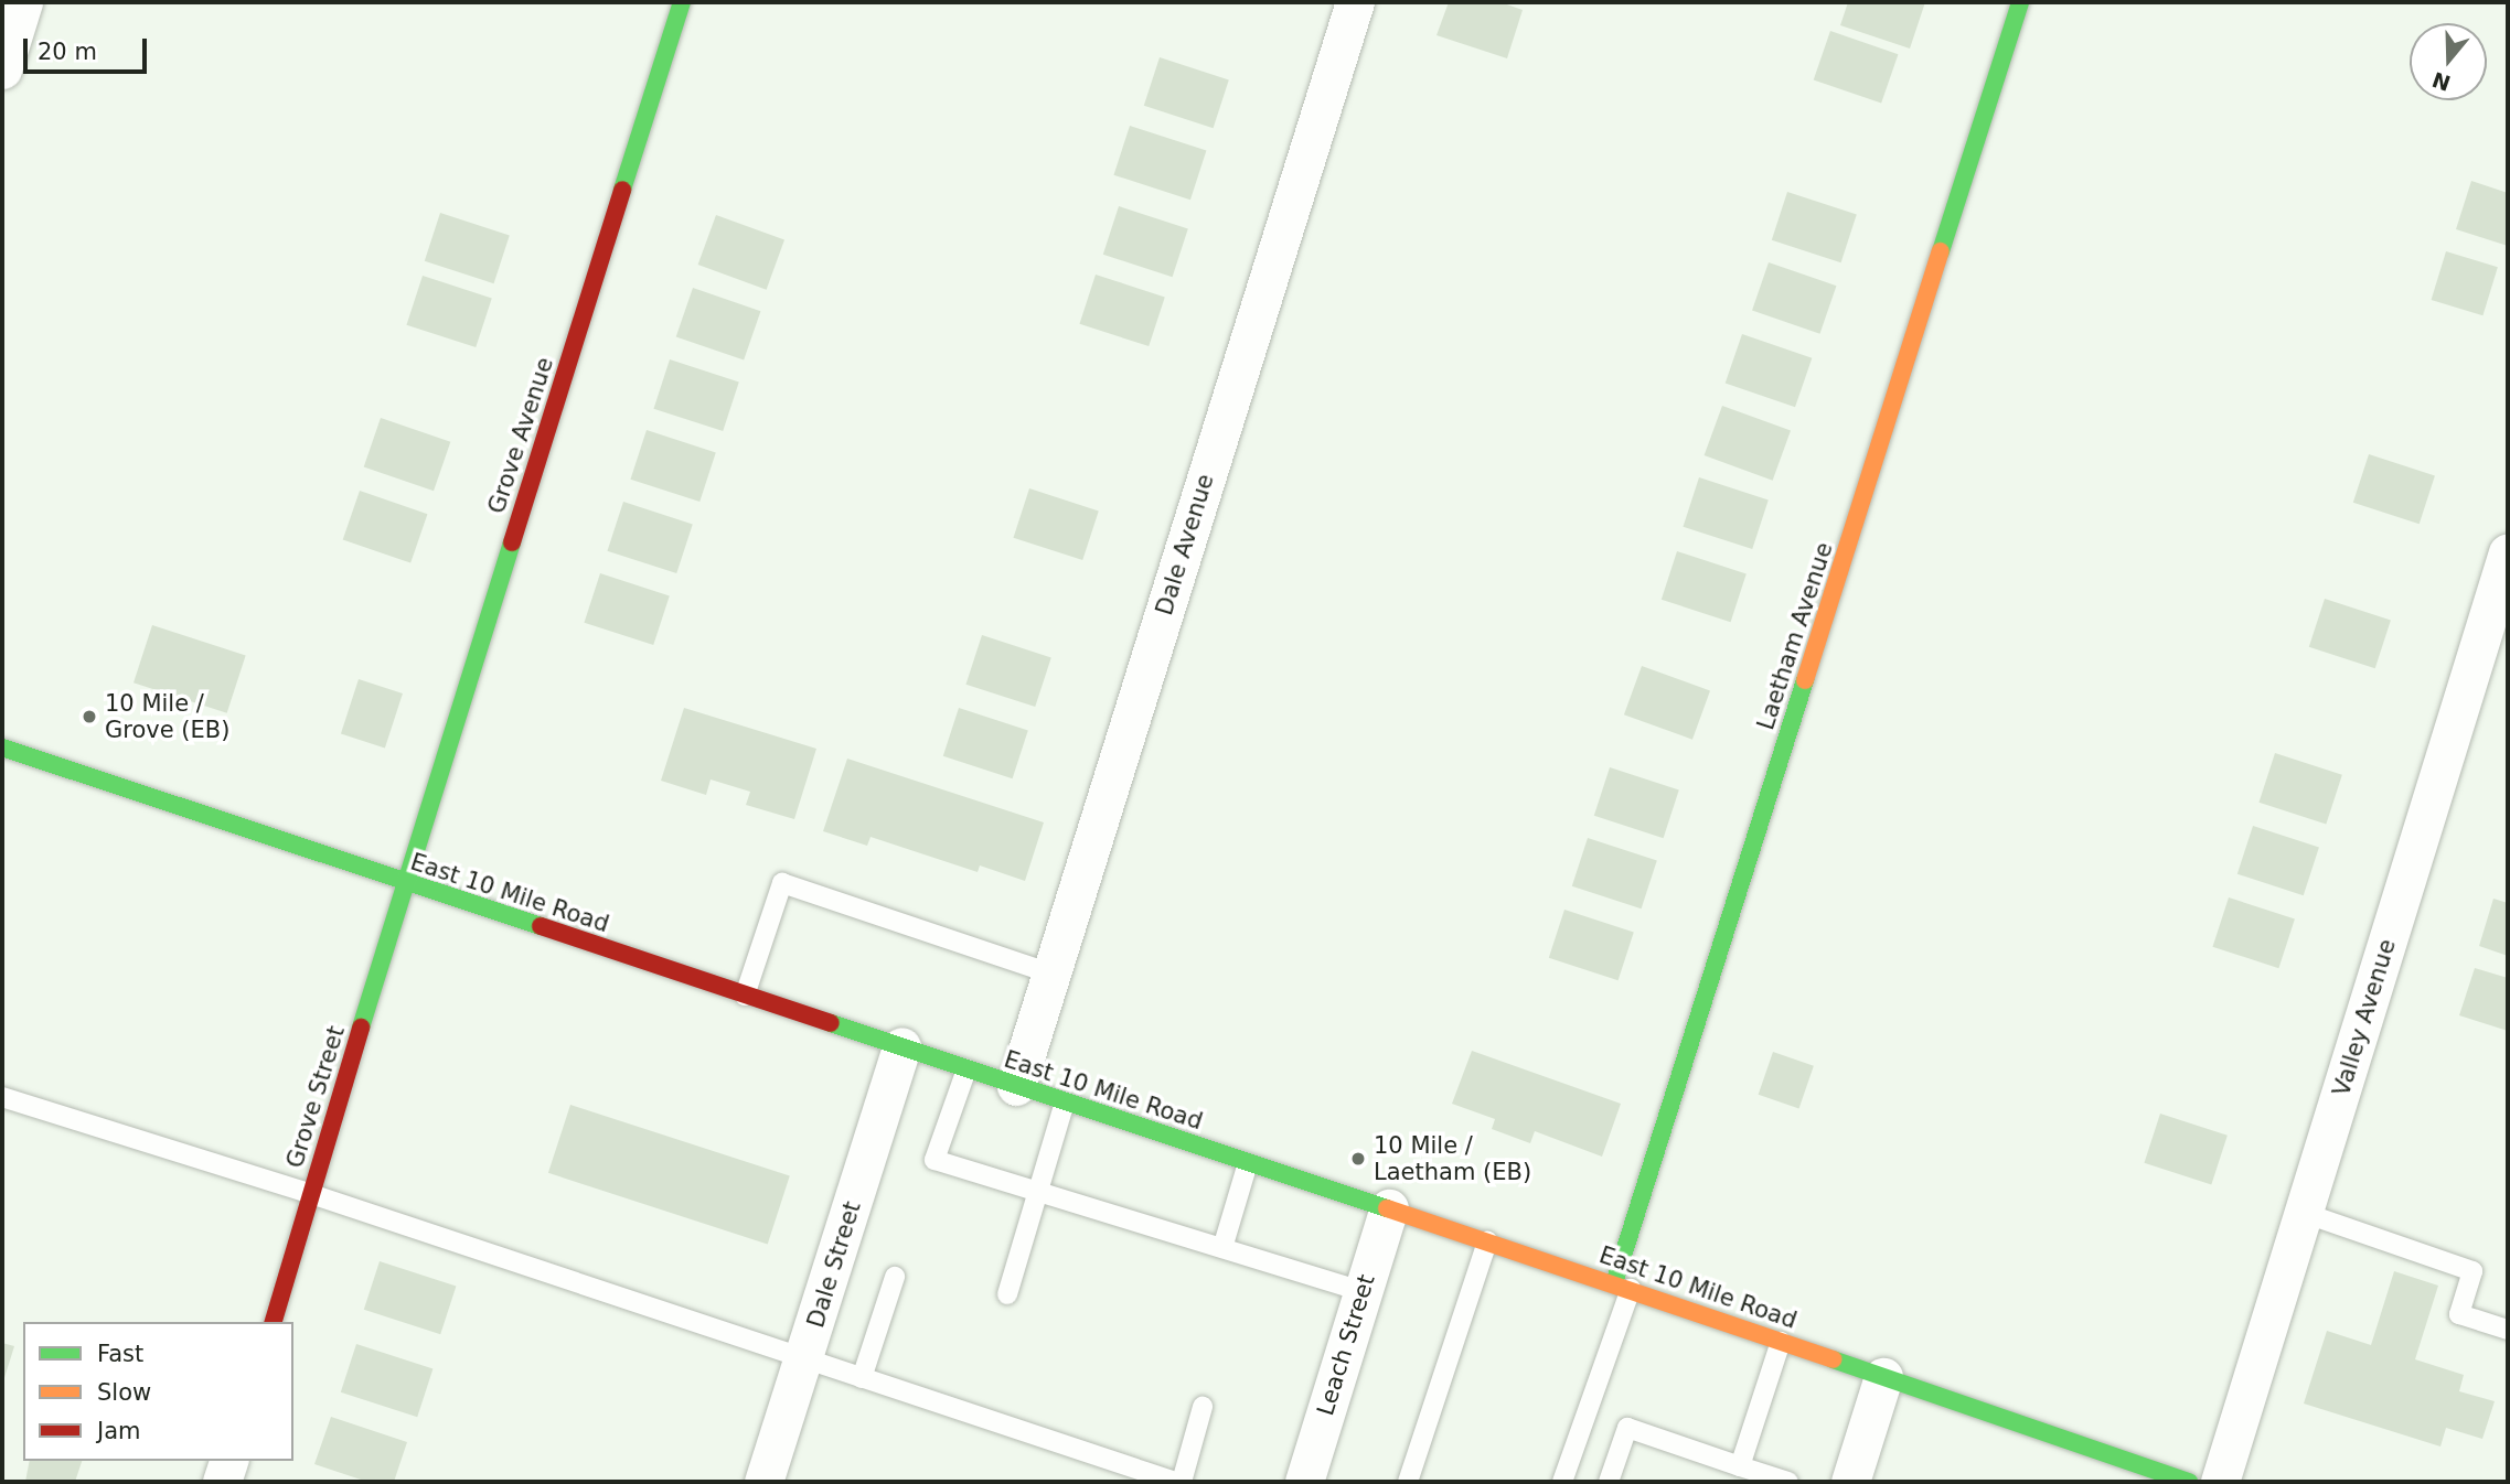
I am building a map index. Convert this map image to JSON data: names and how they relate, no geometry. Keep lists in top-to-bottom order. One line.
{"streets":{"street":["Grove Avenue","Dale Avenue","Laetham Avenue","East 10 Mile Road","Valley Avenue","Grove Street","Dale Street","Leach Street"]},"crossings":[["Grove Avenue","East 10 Mile Road"],["Grove Avenue","Grove Street"],["Dale Avenue","East 10 Mile Road"],["Laetham Avenue","East 10 Mile Road"],["East 10 Mile Road","Grove Street"],["East 10 Mile Road","Dale Street"],["East 10 Mile Road","Leach Street"]],"places":["10 Mile / Grove (EB)","10 Mile / Laetham (EB)"],"legend":["Fast","Slow","Jam"],"scale_bar":"20 m","north":"bottom"}
